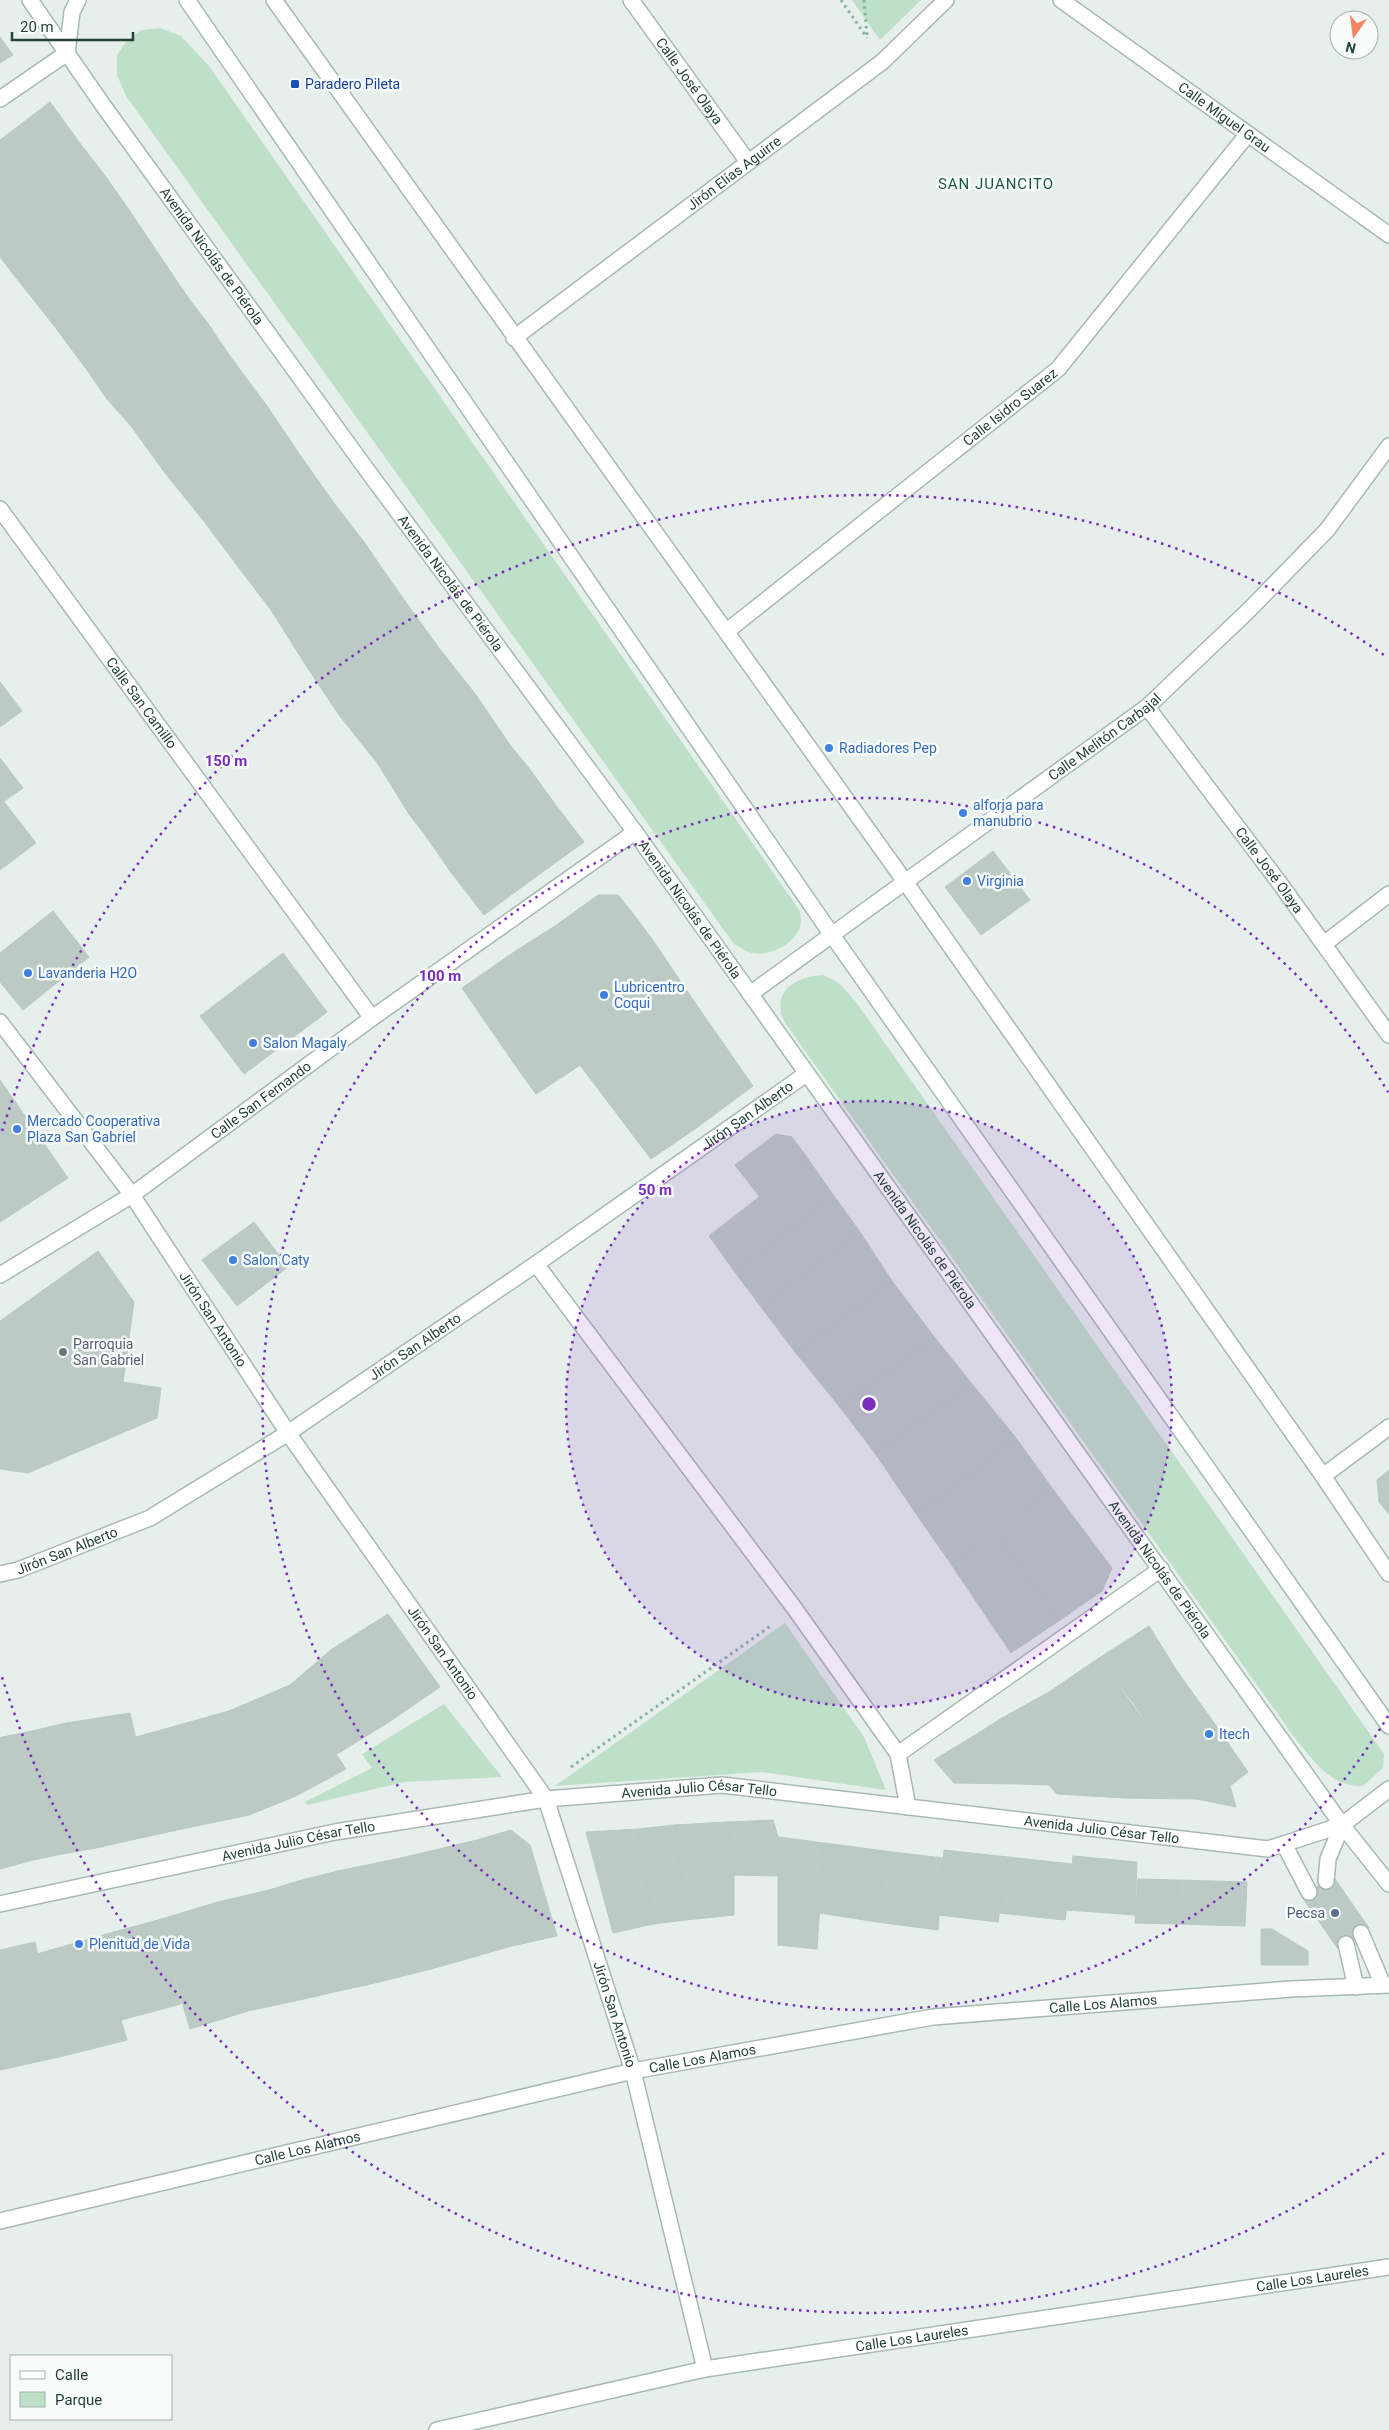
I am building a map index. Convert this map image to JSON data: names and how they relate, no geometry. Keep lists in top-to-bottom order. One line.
{"streets":{"street":["Calle José Olaya","Calle Miguel Grau","Jirón Elías Aguirre","Avenida Nicolás de Piérola","Calle Isidro Suarez","Calle San Camillo","Calle Melitón Carbajal","Calle San Fernando","Jirón San Alberto","Jirón San Antonio","Avenida Julio César Tello","Calle Los Alamos","Calle Los Laureles"]},"crossings":[["Calle José Olaya","Jirón Elías Aguirre"],["Calle José Olaya","Calle Melitón Carbajal"],["Calle Miguel Grau","Calle Isidro Suarez"],["Avenida Nicolás de Piérola","Calle Melitón Carbajal"],["Avenida Nicolás de Piérola","Calle San Fernando"],["Avenida Nicolás de Piérola","Jirón San Alberto"],["Avenida Nicolás de Piérola","Avenida Julio César Tello"],["Calle San Camillo","Calle San Fernando"],["Calle San Fernando","Jirón San Antonio"],["Jirón San Alberto","Jirón San Antonio"],["Jirón San Antonio","Avenida Julio César Tello"],["Jirón San Antonio","Calle Los Alamos"],["Jirón San Antonio","Calle Los Laureles"]],"districts":["SAN JUANCITO"],"places":{"transit":["Paradero Pileta"],"other":["Radiadores Pep","alforja para manubrio","Virginia","Lavanderia H2O","Lubricentro Coqui","Salon Magaly","Mercado Cooperativa Plaza San Gabriel","Salon Caty","Parroquia San Gabriel","Itech","Pecsa","Plenitud de Vida"]},"legend":["Calle","Parque"],"scale_bar":"20 m","north":"bottom","rings":["150 m","100 m","50 m"]}
